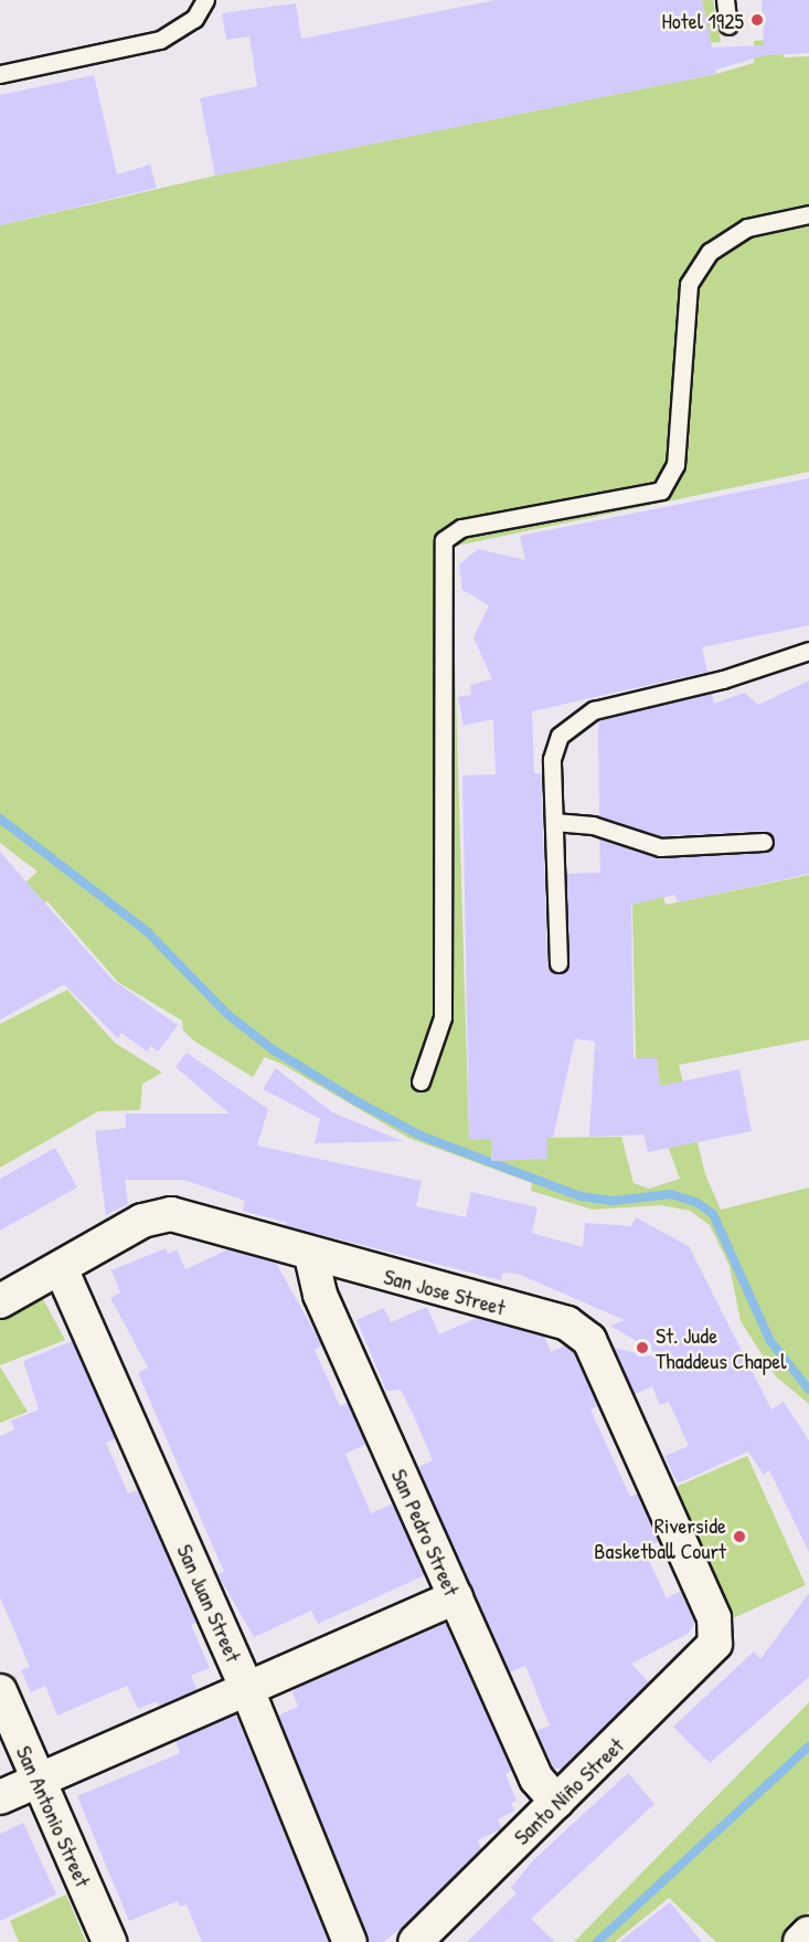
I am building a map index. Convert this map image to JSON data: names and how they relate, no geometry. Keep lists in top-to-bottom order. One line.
{"streets":{"street":["San Jose Street","San Pedro Street","San Juan Street","Santo Niño Street","San Antonio Street"]},"crossings":[["San Jose Street","San Pedro Street"],["San Jose Street","San Juan Street"],["San Jose Street","Santo Niño Street"],["San Pedro Street","Santo Niño Street"]],"places":["Hotel 1925","St. Jude Thaddeus Chapel","Riverside Basketball Court"]}
